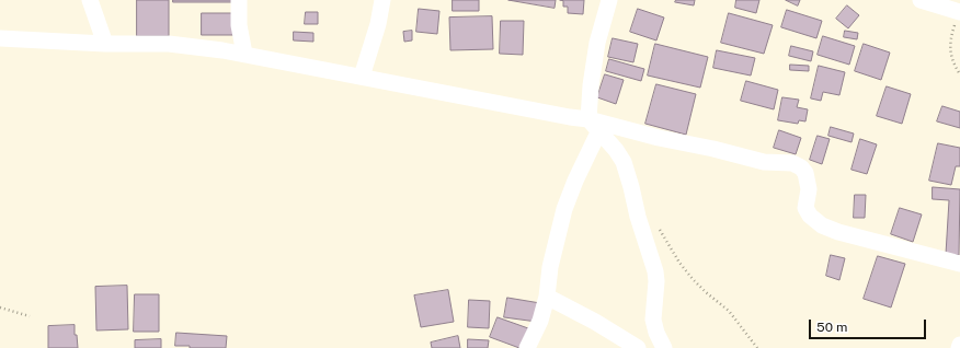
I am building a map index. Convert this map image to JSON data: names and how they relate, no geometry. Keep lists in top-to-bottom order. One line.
{"scale_bar":"50 m"}
